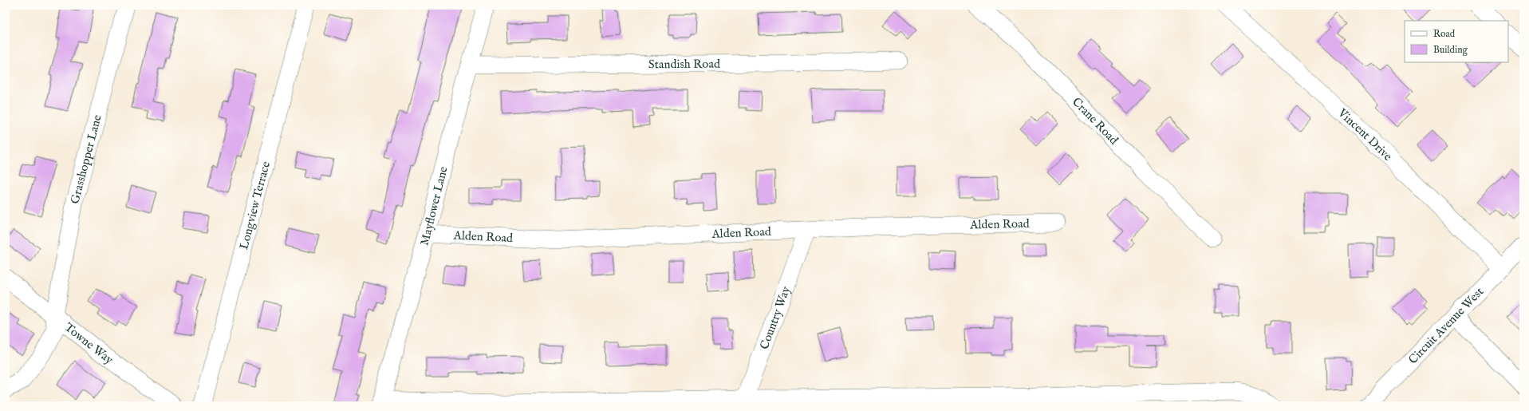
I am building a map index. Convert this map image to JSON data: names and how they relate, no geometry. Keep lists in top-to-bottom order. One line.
{"streets":{"street":["Standish Road","Crane Road","Vincent Drive","Grasshopper Lane","Longview Terrace","Mayflower Lane","Alden Road","Country Way","Circuit Avenue West","Towne Way"]},"crossings":[["Standish Road","Mayflower Lane"],["Vincent Drive","Circuit Avenue West"],["Grasshopper Lane","Towne Way"],["Mayflower Lane","Alden Road"],["Alden Road","Country Way"]],"legend":["Road","Building"]}
